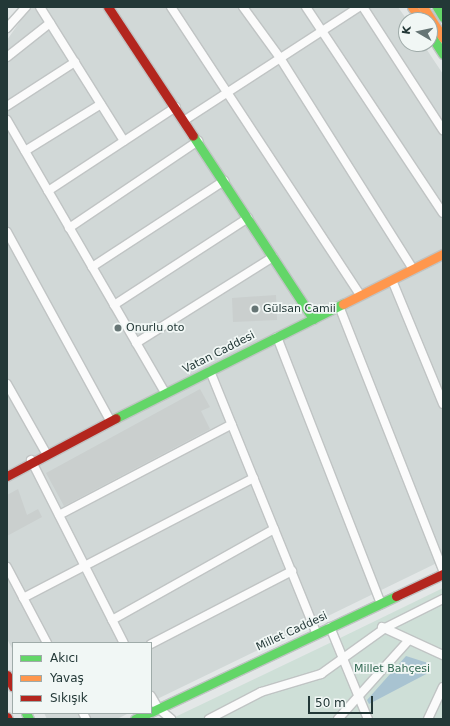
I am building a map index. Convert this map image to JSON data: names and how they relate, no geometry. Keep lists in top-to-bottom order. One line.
{"streets":{"main road":["Vatan Caddesi","Millet Caddesi"]},"parks":["Millet Bahçesi"],"places":["Gülsan Camii","Onurlu oto"],"legend":["Akıcı","Yavaş","Sıkışık"],"scale_bar":"50 m","north":"left"}
